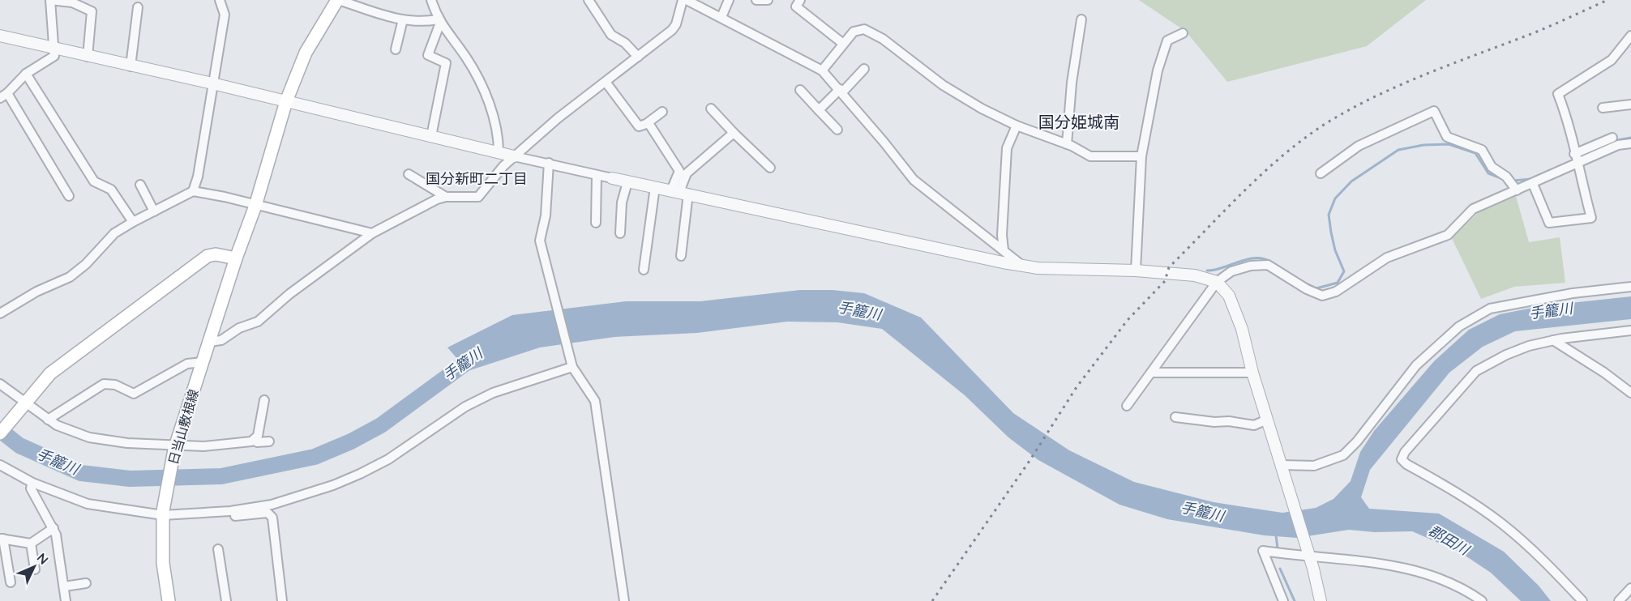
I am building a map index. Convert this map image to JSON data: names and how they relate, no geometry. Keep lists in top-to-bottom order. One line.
{"streets":{"main road":["日当山敷根線"]},"districts":["国分姫城南","国分新町二丁目"],"water":["手籠川","郡田川"],"north":"top right"}
